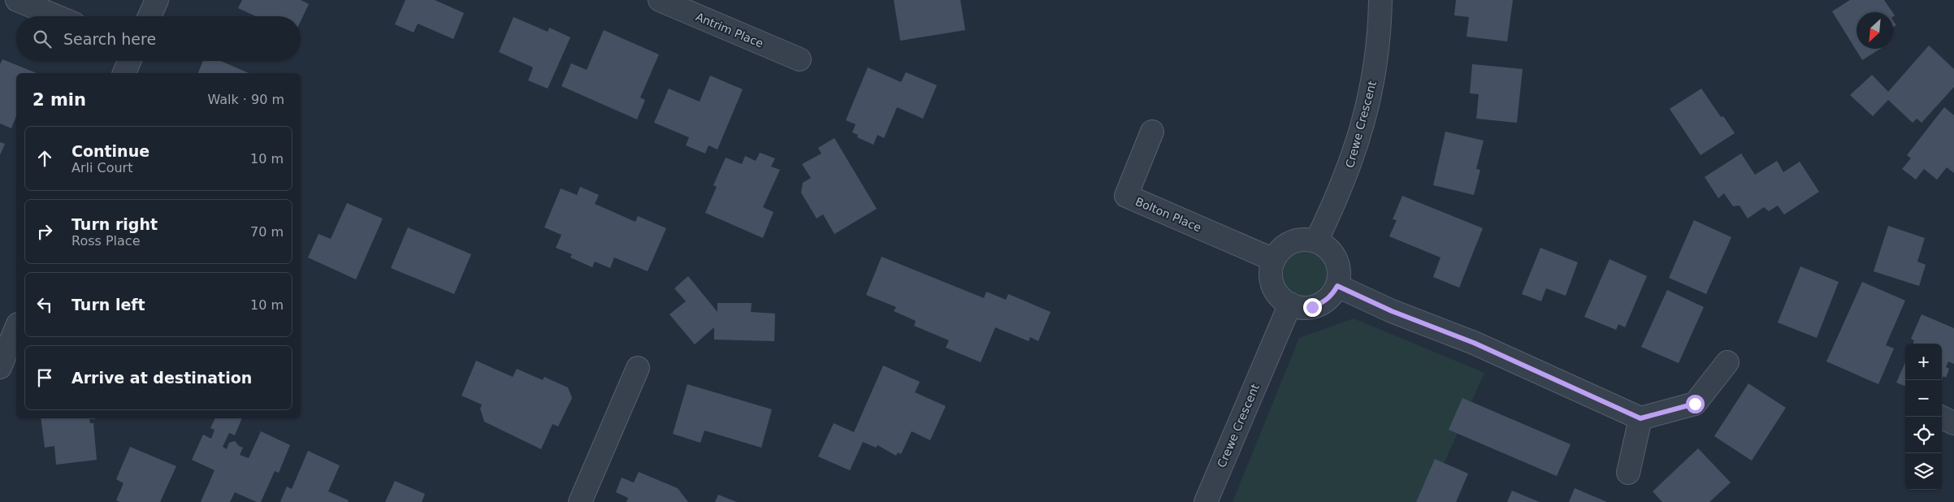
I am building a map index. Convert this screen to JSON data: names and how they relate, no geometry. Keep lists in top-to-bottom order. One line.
{"streets":{"street":["Antrim Place","Crewe Crescent","Bolton Place"]},"crossings":[["Crewe Crescent","Bolton Place"]],"north":"bottom left","page":{"search":"Search here","heading":["2 min","Walk · 90 m"],"list":[["Continue","Arli Court","10 m"],["Turn right","Ross Place","70 m"],["Turn left","10 m"],"Arrive at destination"],"map_buttons":["+","−"]}}
